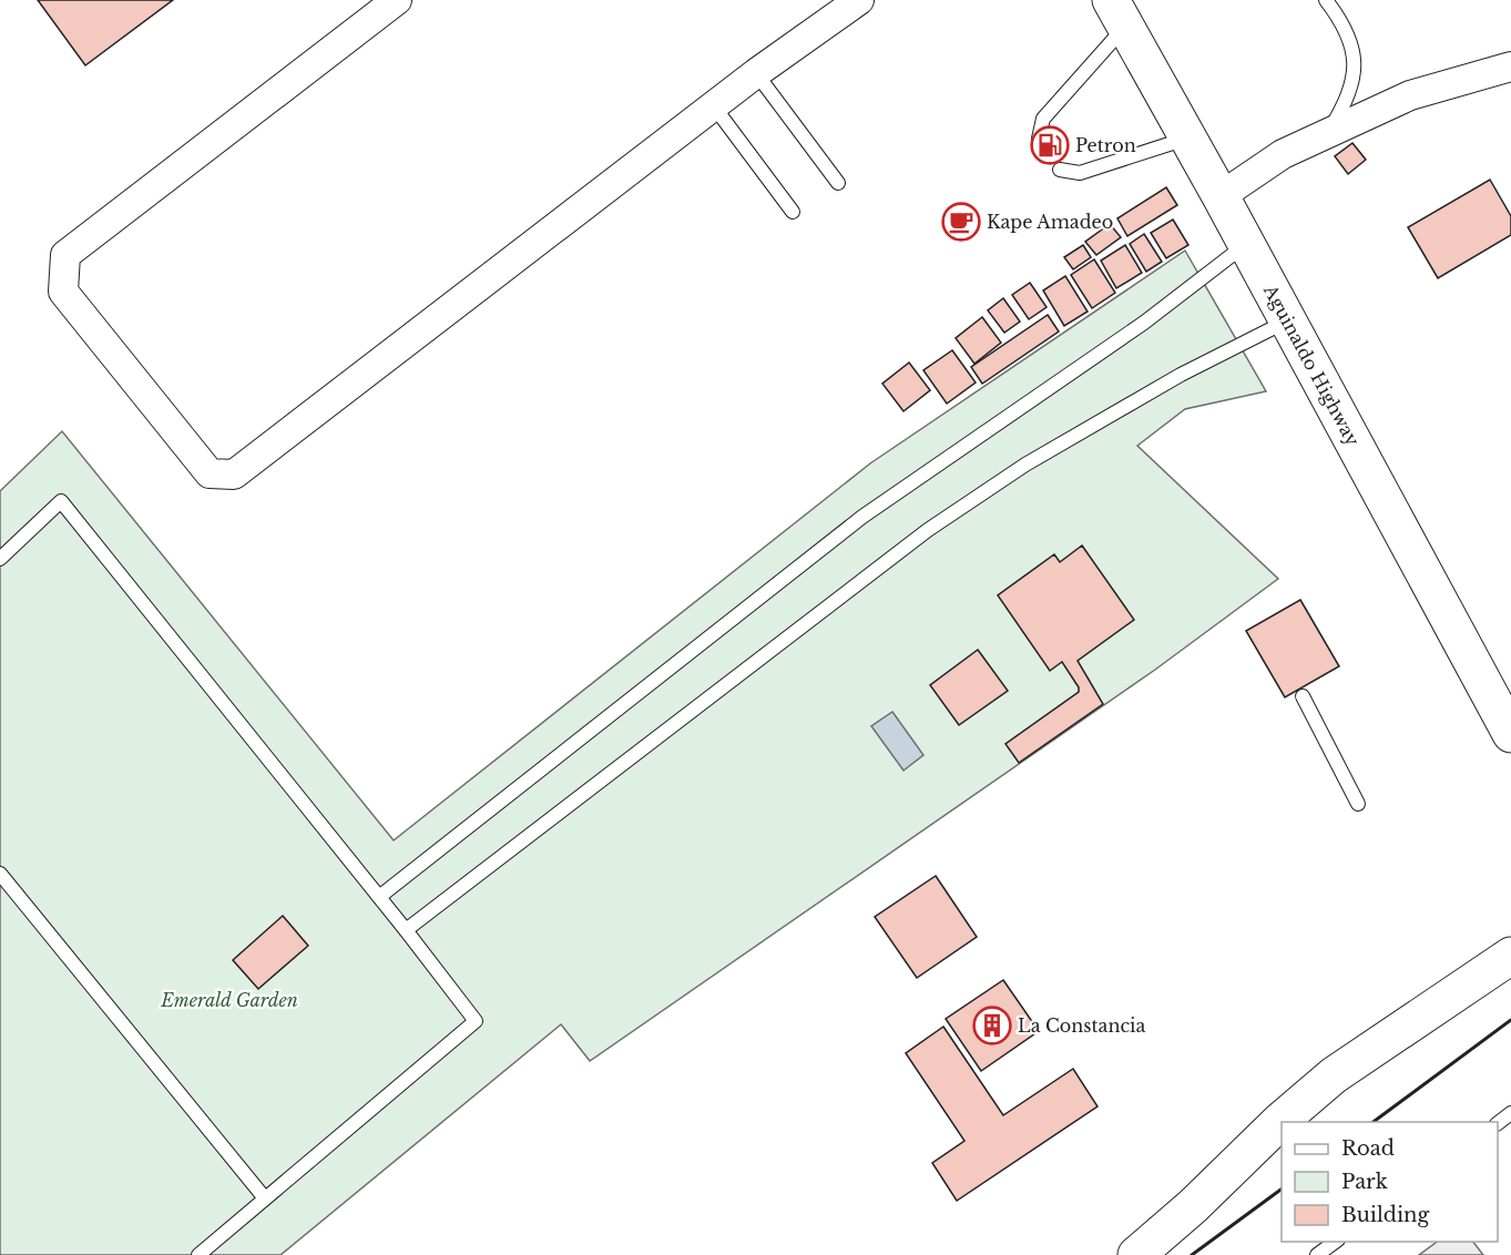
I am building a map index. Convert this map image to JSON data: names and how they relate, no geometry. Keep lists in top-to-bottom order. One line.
{"streets":{"main road":["Aguinaldo Highway"]},"parks":["Emerald Garden"],"places":{"fuel station":["Petron"],"cafe":["Kape Amadeo"],"building":["La Constancia"]},"legend":["Road","Park","Building"]}
